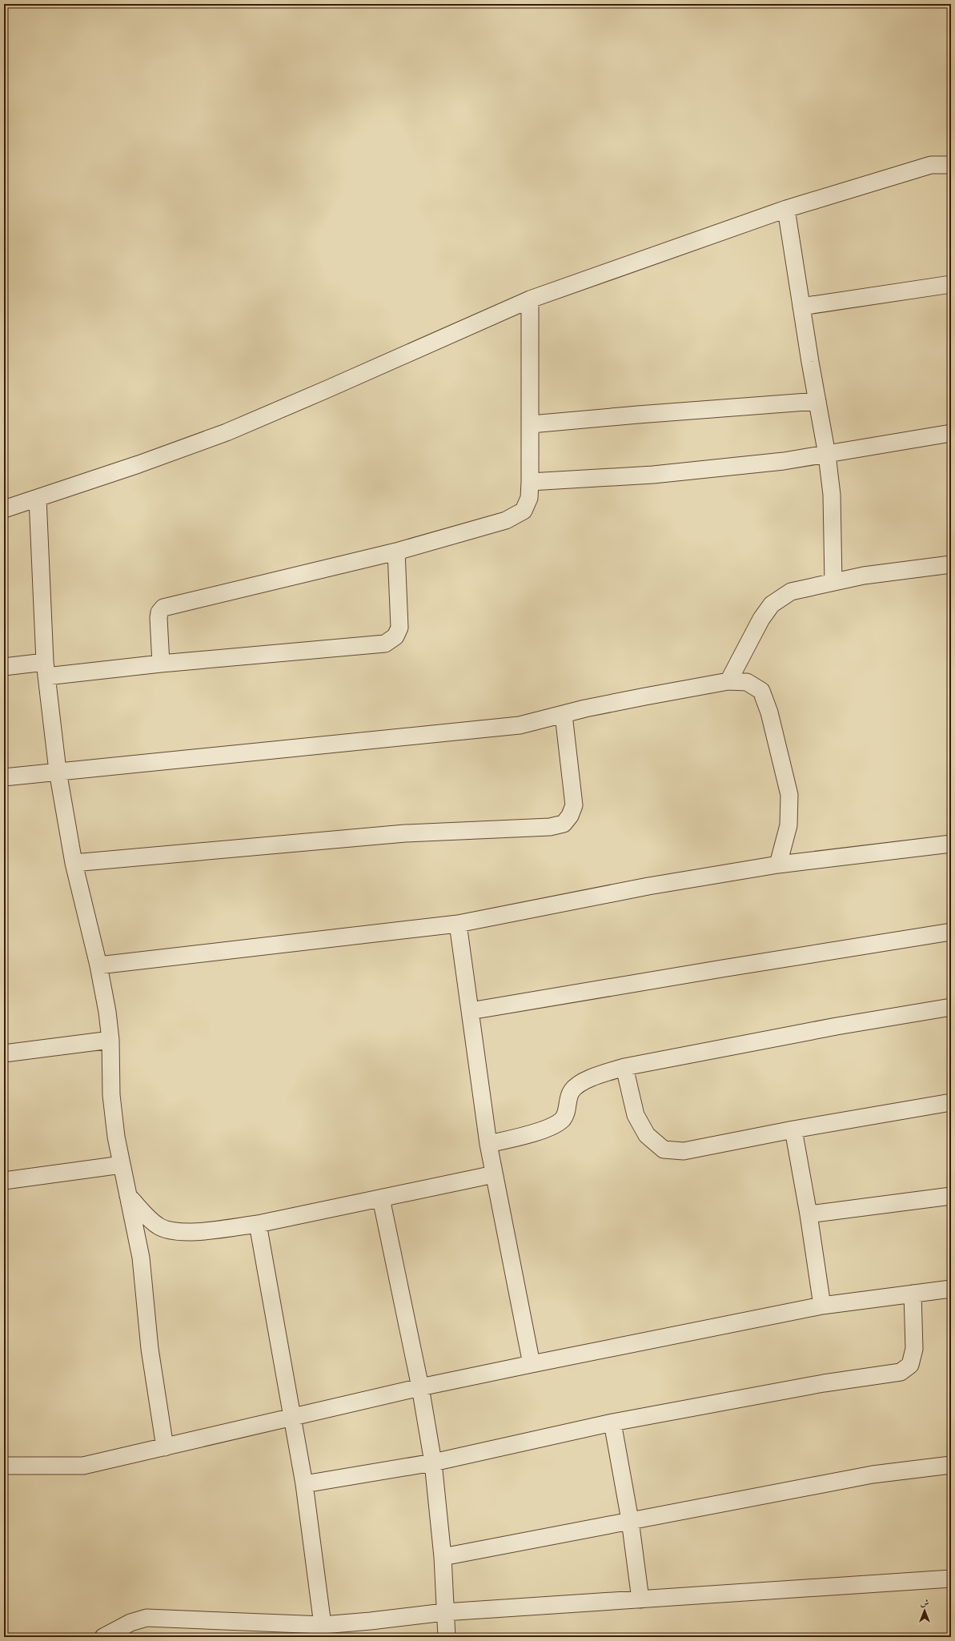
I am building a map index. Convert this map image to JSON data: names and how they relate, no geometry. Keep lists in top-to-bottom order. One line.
{"north":"top"}
